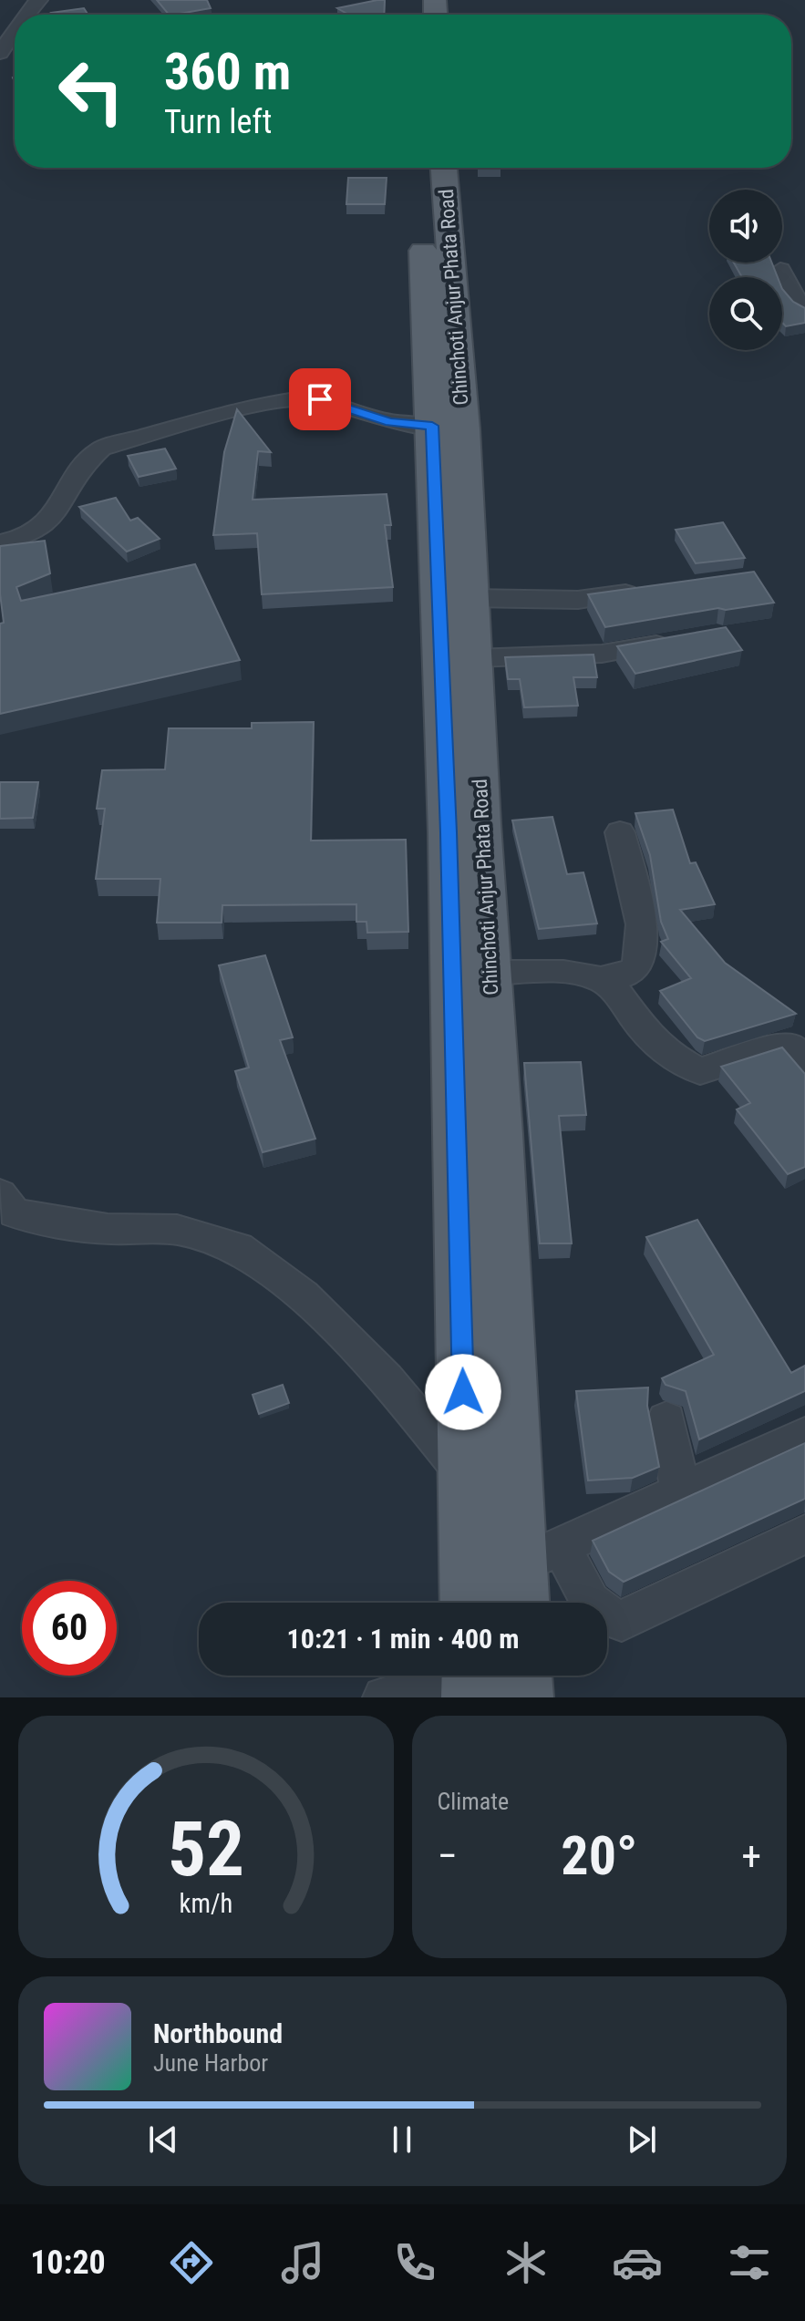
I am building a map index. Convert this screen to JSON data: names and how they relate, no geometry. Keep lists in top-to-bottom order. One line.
{"streets":{"main road":["Chinchoti Anjur Phata Road"]},"page":{"turn":["360 m","Turn left"],"limit":"60","trip":"10:21 · 1 min · 400 m","tile":"Climate","heat":["−","20°","+"],"song":["Northbound","June Harbor"],"tabs":"10:20","gauge":["52","km/h"]}}
